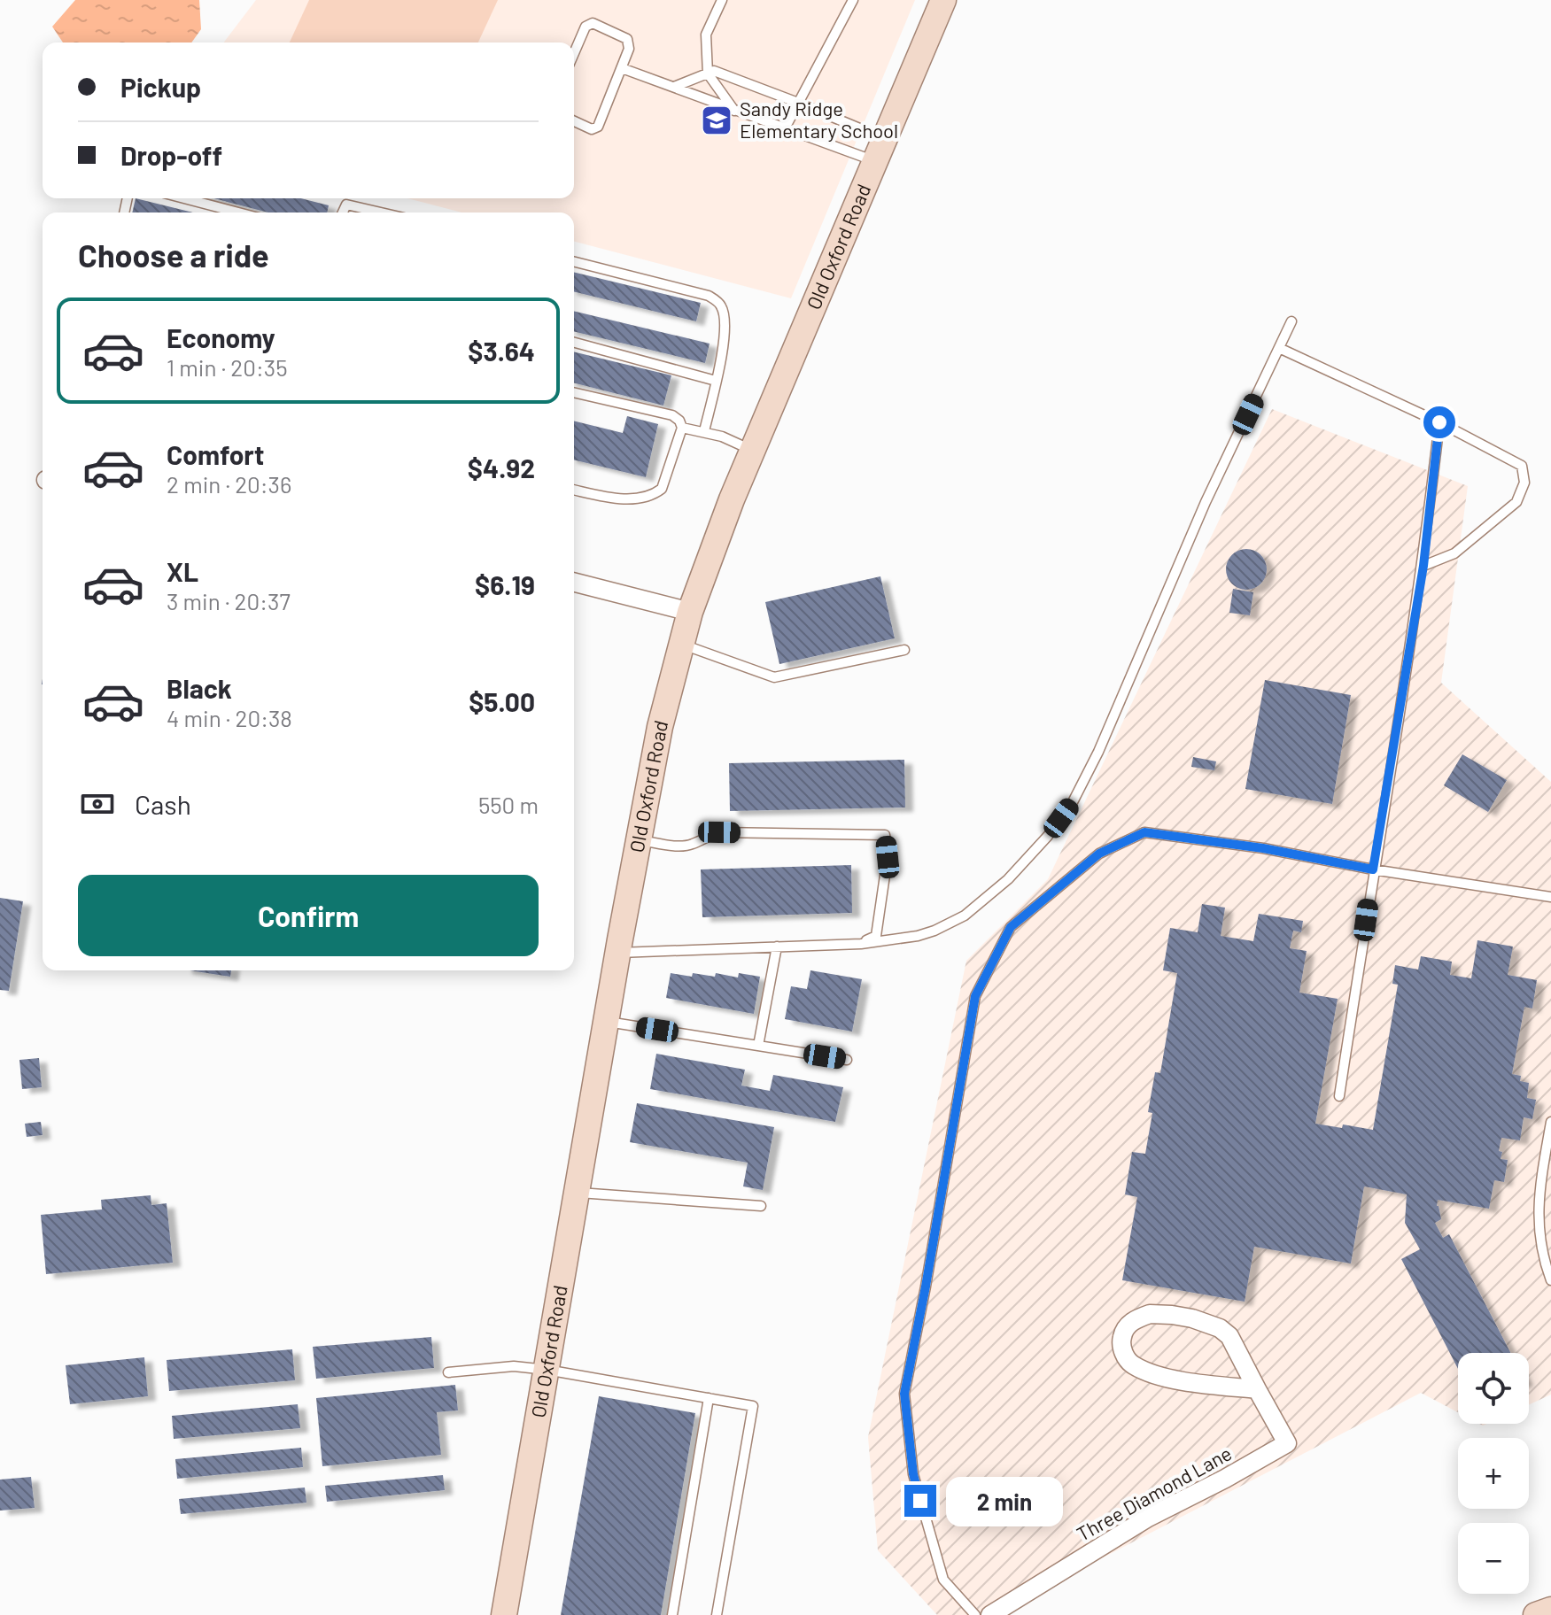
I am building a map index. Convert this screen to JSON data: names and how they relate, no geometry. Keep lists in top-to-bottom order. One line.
{"streets":{"street":["Old Oxford Road","Three Diamond Lane"]},"places":{"school or university":["Sandy Ridge Elementary School"]},"page":{"banner":["Pickup","Drop-off"],"heading":"Choose a ride","list":[{"name":"Economy","note":"1 min · 20:35","value":"$3.64"},{"name":"Comfort","note":"2 min · 20:36","value":"$4.92"},{"name":"XL","note":"3 min · 20:37","value":"$6.19"},{"name":"Black","note":"4 min · 20:38","value":"$5.00"}],"pay":["Cash","550 m"],"buttons":"Confirm","map_buttons":["+","−"],"bubble":"2 min"}}
